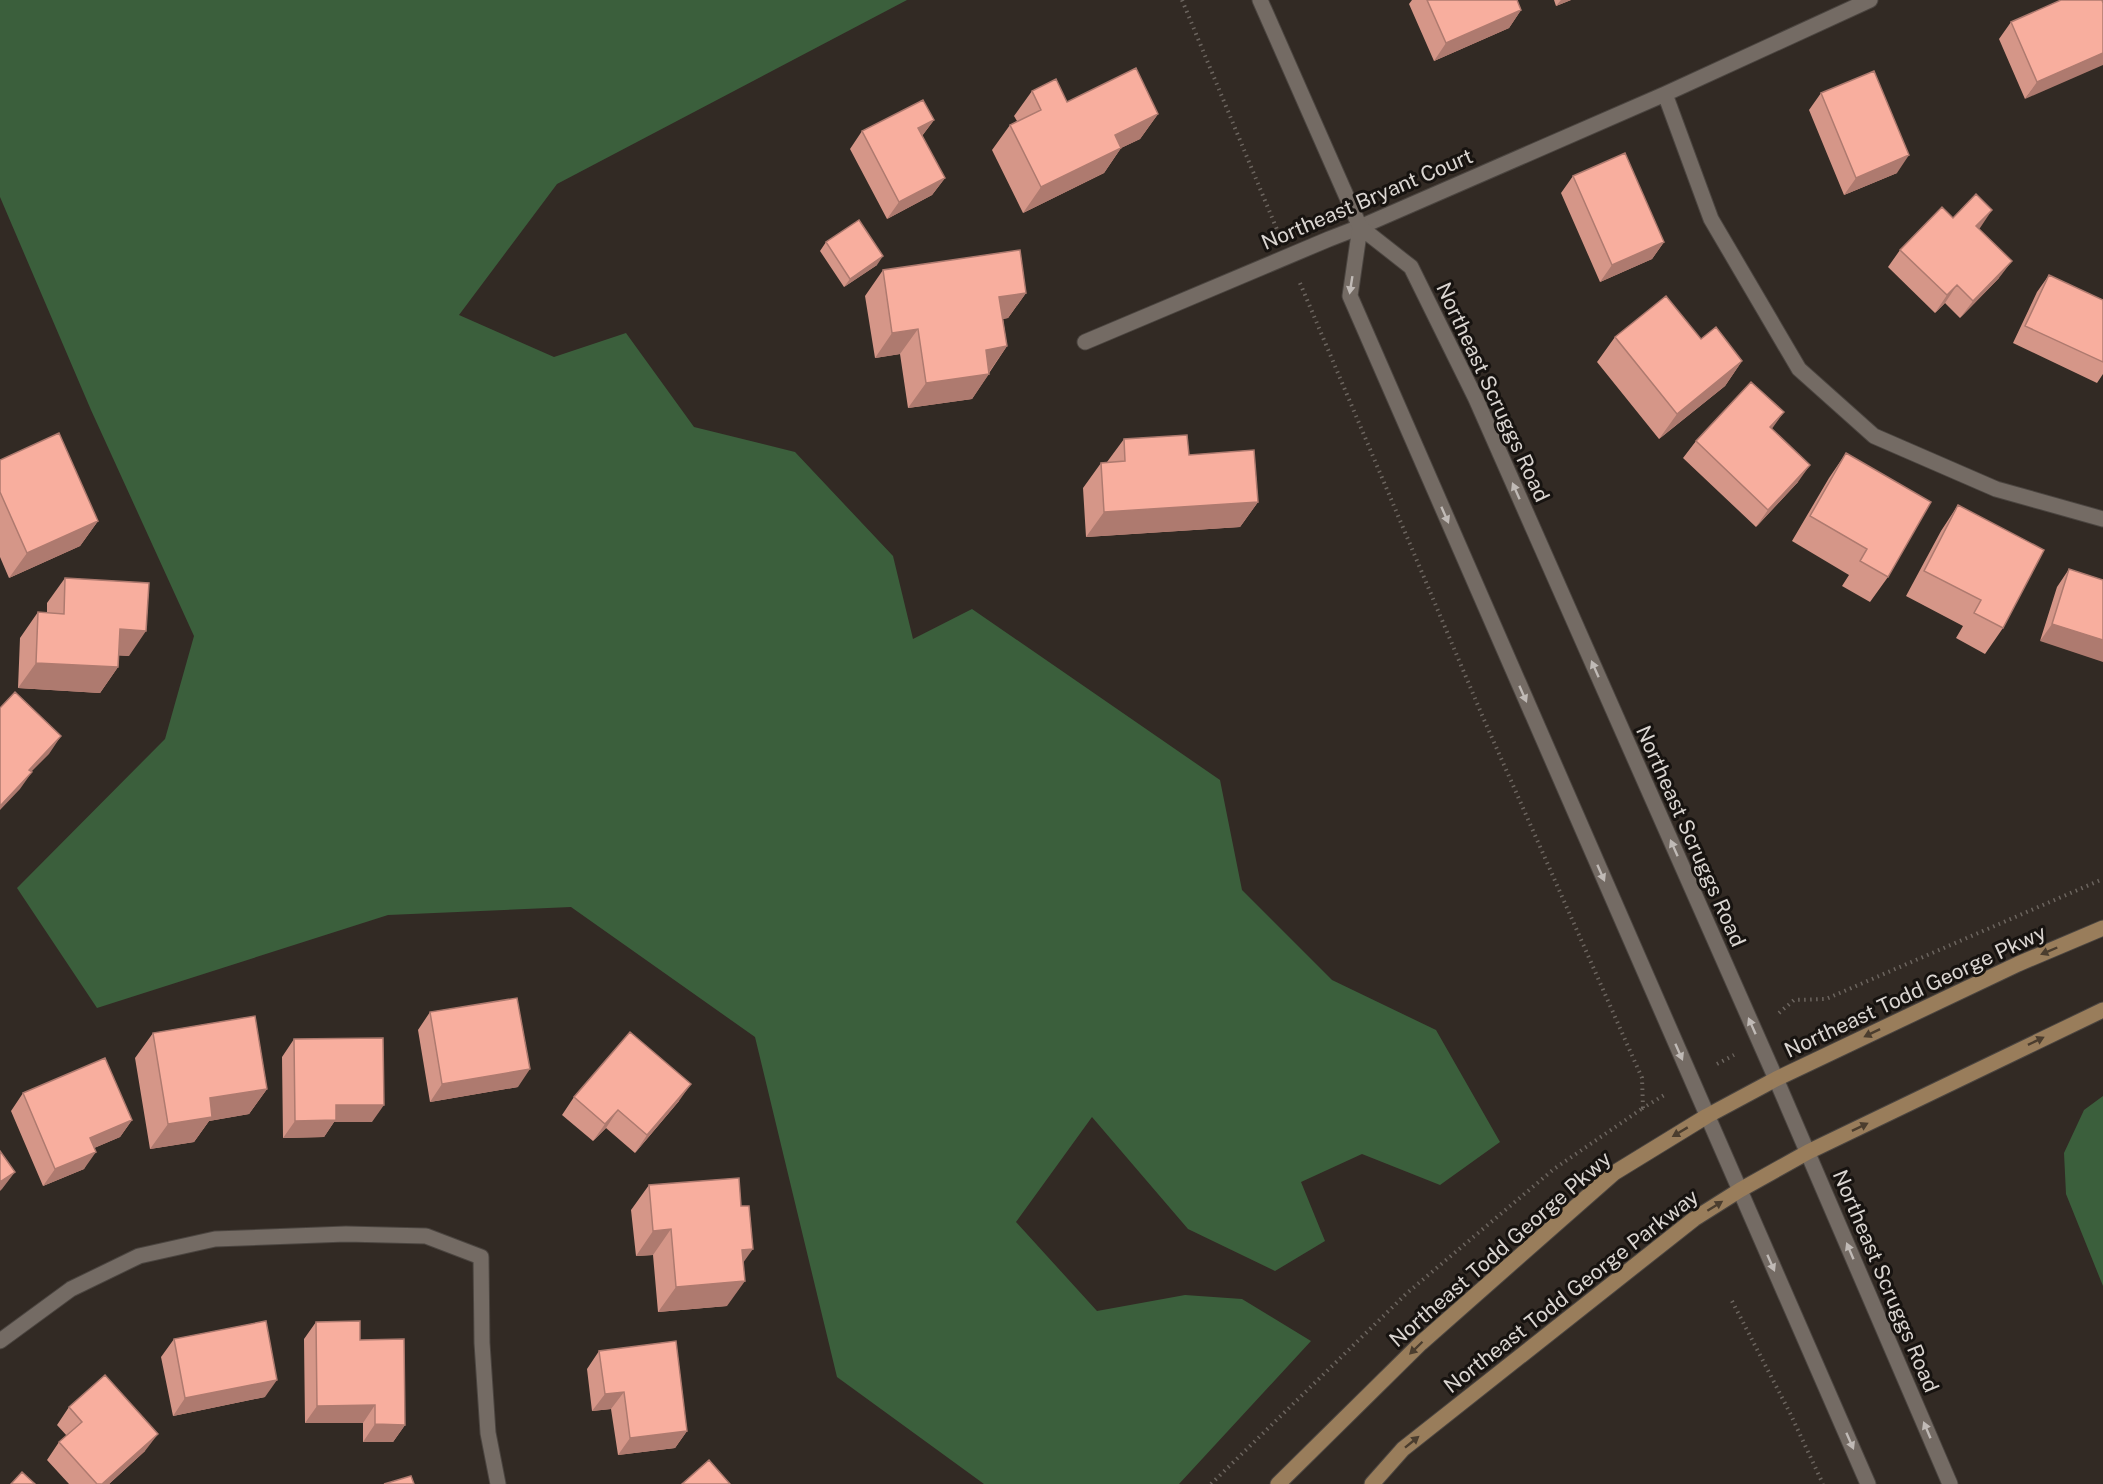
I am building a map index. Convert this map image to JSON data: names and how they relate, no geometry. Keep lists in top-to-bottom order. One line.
{"streets":{"main road":["Northeast Todd George Pkwy","Northeast Todd George Parkway"],"street":["Northeast Bryant Court","Northeast Scruggs Road"]},"crossings":[["Northeast Bryant Court","Northeast Scruggs Road"],["Northeast Scruggs Road","Northeast Todd George Pkwy"],["Northeast Scruggs Road","Northeast Todd George Parkway"]],"one_way":["Northeast Todd George Pkwy","Northeast Todd George Parkway"]}
